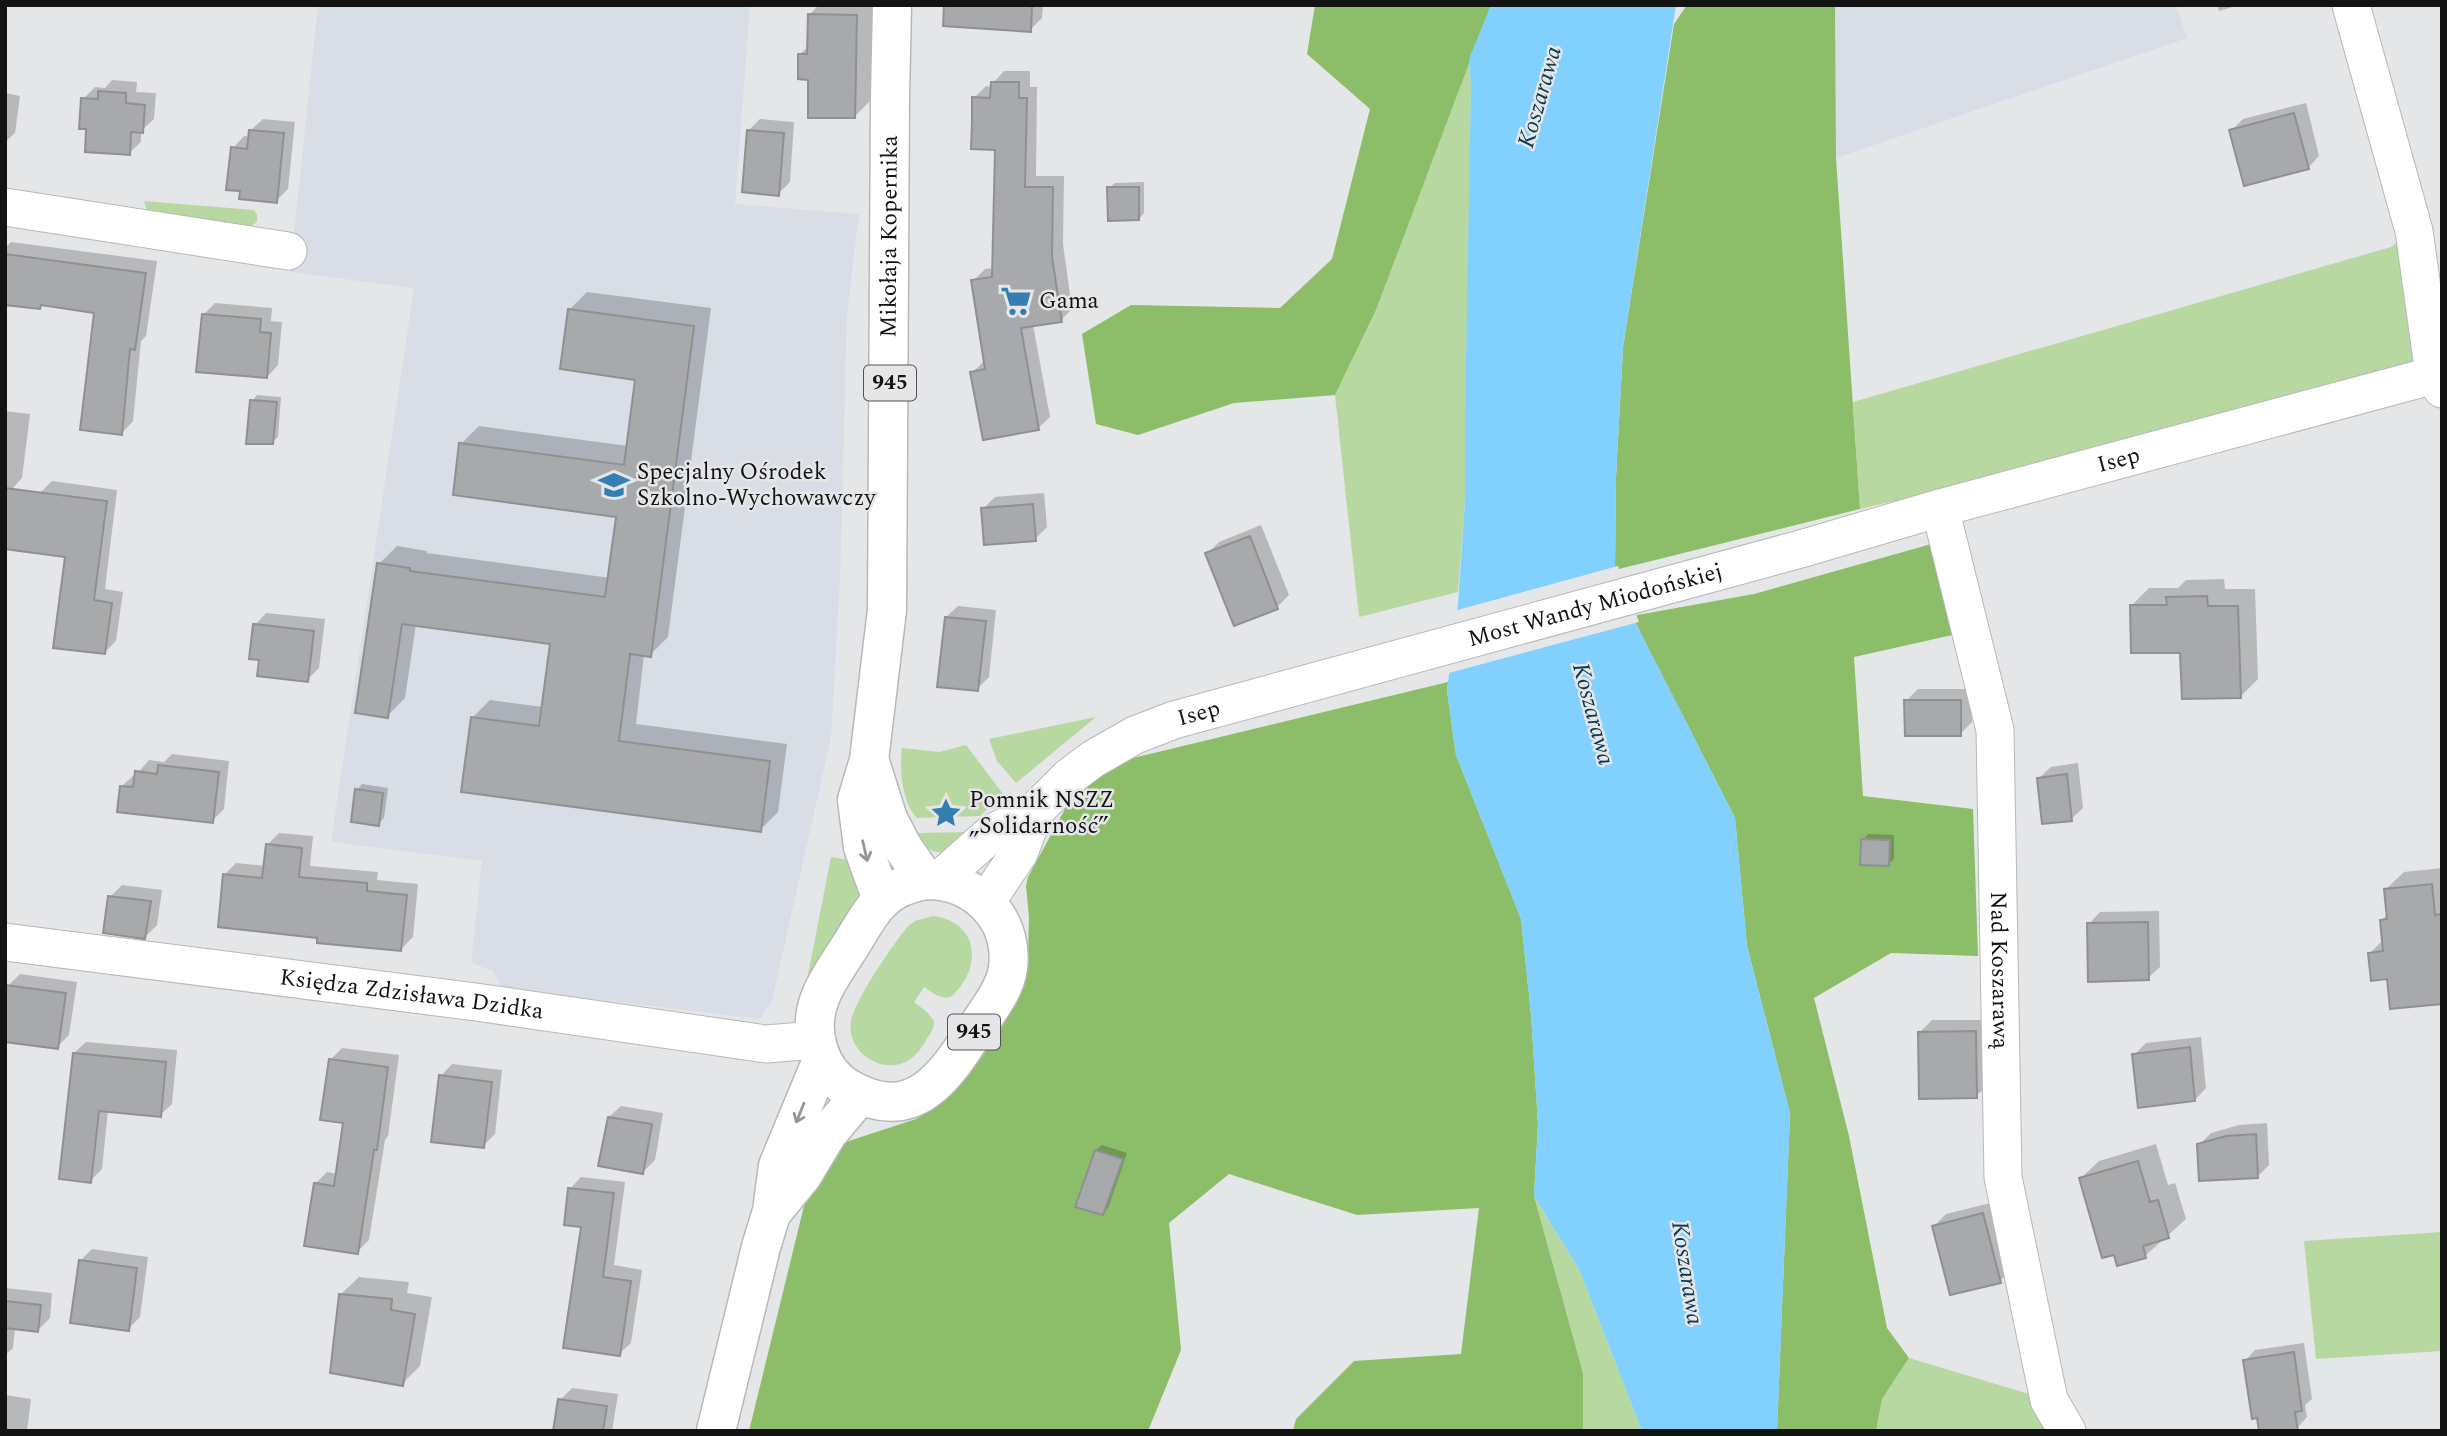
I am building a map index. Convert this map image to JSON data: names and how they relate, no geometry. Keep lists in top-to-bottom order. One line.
{"streets":{"main road":["Mikołaja Kopernika","945"],"street":["Isep","Most Wandy Miodońskiej","Nad Koszarawą","Księdza Zdzisława Dzidka"]},"crossings":[["Mikołaja Kopernika","945"],["Mikołaja Kopernika","Isep"],["Mikołaja Kopernika","Księdza Zdzisława Dzidka"],["945","Isep"],["945","Księdza Zdzisława Dzidka"],["Isep","Most Wandy Miodońskiej"],["Isep","Nad Koszarawą"],["Isep","Księdza Zdzisława Dzidka"]],"water":["Koszarawa"],"places":{"supermarket":["Gama"],"school or university":["Specjalny Ośrodek Szkolno-Wychowawczy"],"place":["Pomnik NSZZ „Solidarność”"]}}
